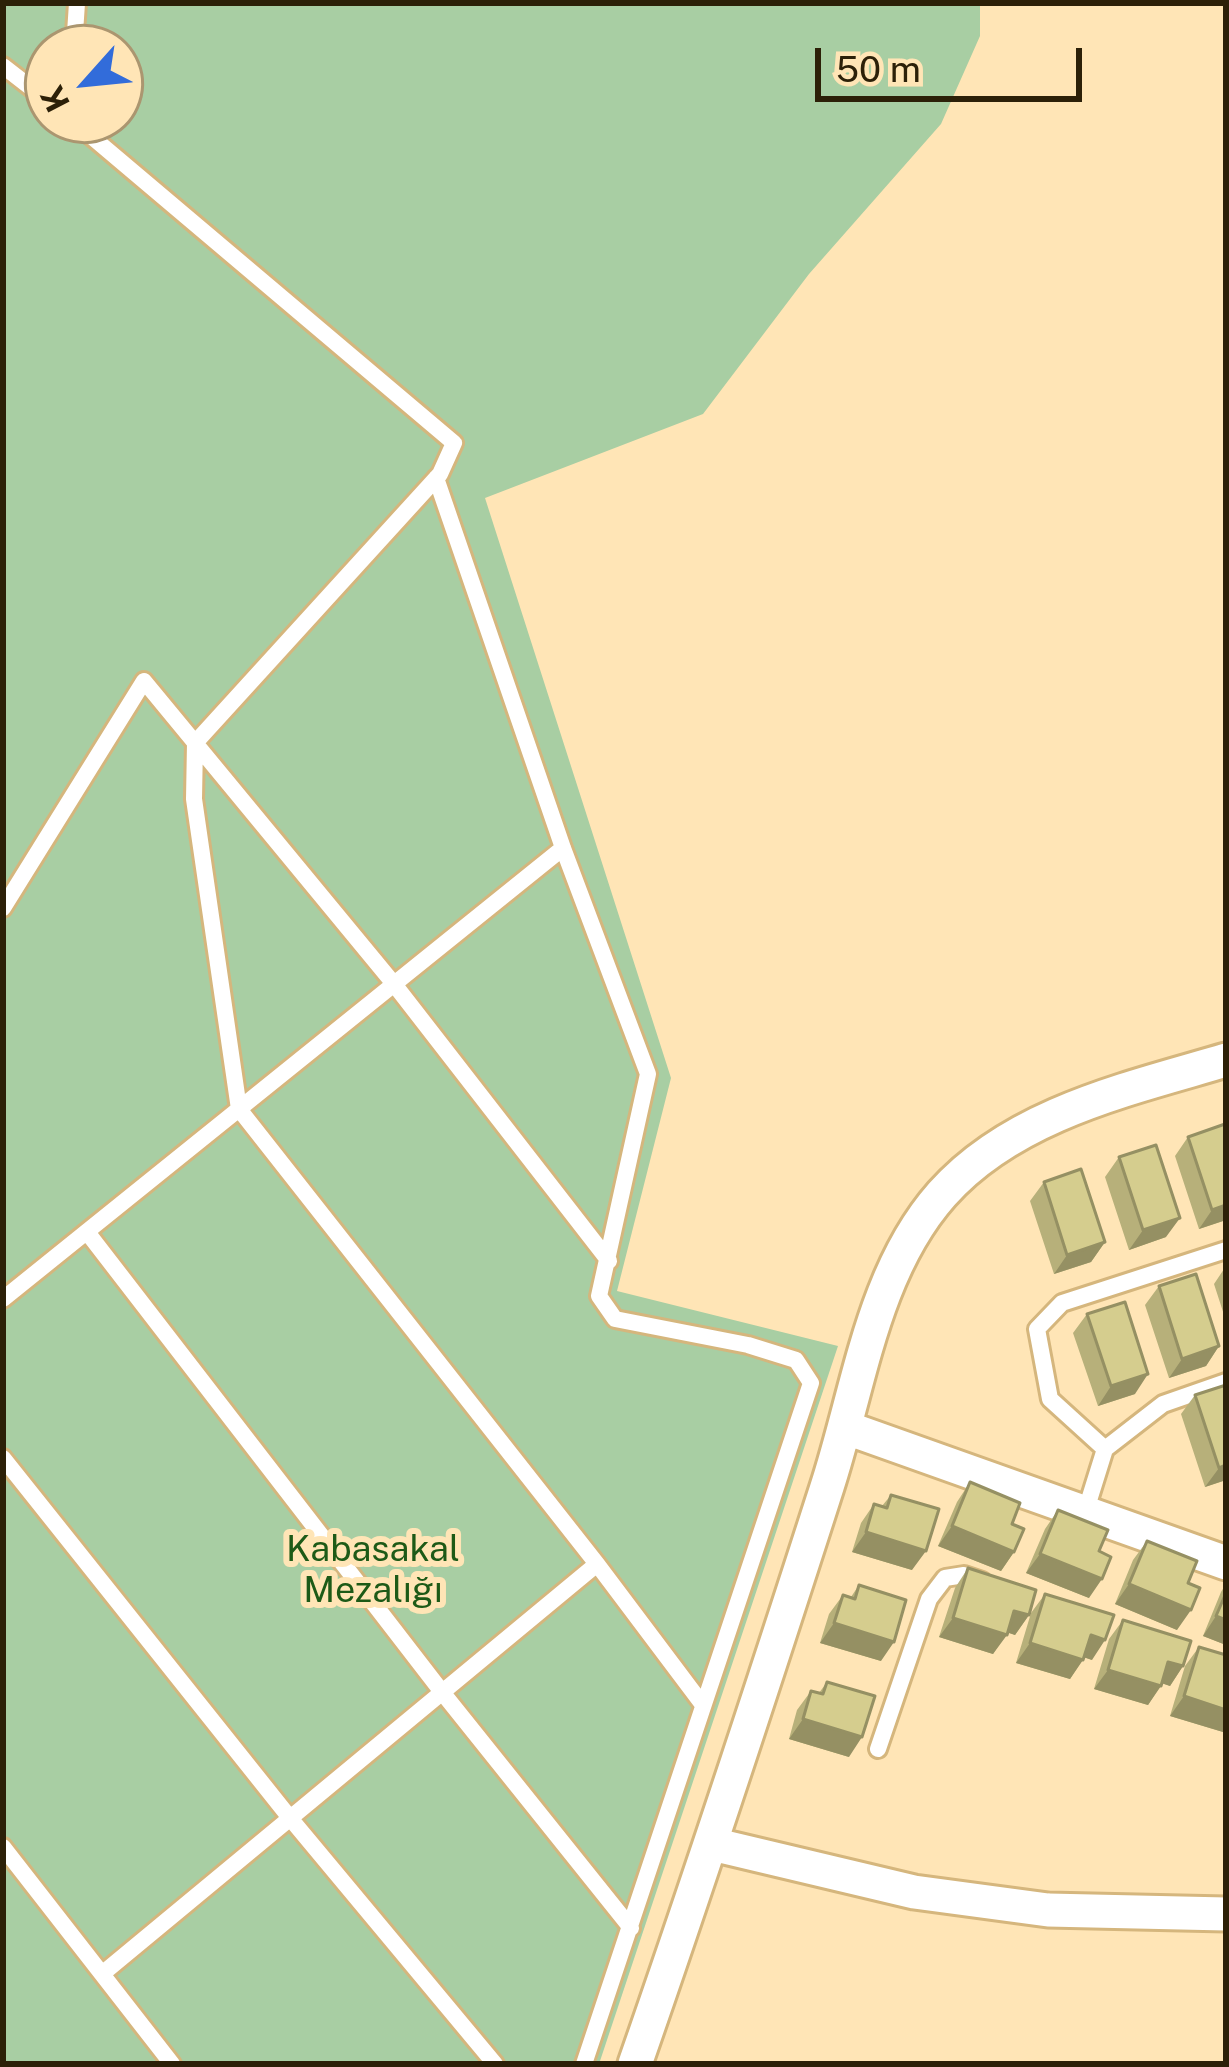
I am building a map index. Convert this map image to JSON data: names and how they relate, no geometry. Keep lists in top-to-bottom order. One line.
{"parks":["Kabasakal Mezalığı"],"scale_bar":"50 m","north":"bottom left"}
